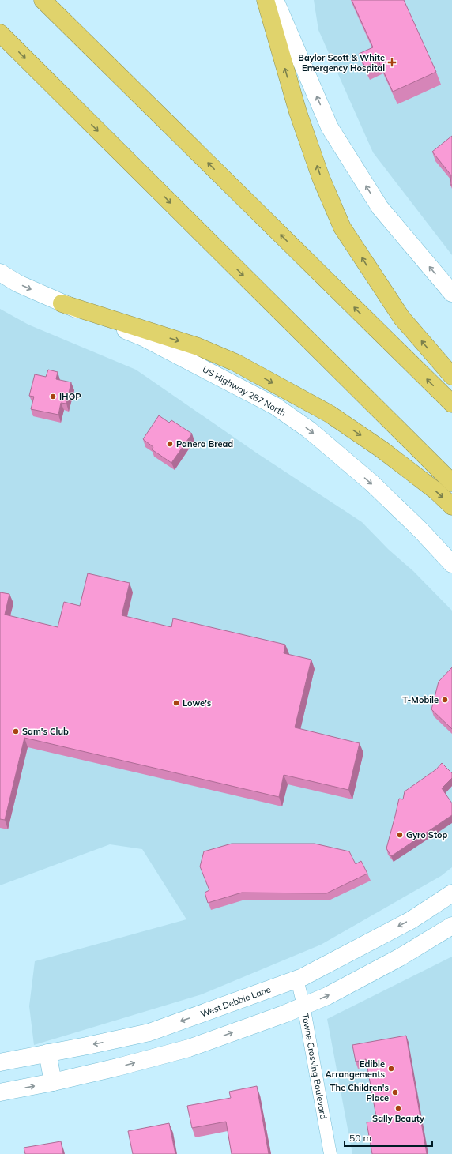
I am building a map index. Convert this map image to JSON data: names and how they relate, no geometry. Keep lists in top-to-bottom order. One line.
{"streets":{"main road":["US Highway 287 North","West Debbie Lane"],"street":["Towne Crossing Boulevard"]},"crossings":[["West Debbie Lane","Towne Crossing Boulevard"]],"one_way":["US Highway 287 North"],"places":{"health":["Baylor Scott & White Emergency Hospital"],"other":["IHOP","Panera Bread","T-Mobile","Lowe's","Sam's Club","Gyro Stop","Edible Arrangements","The Children's Place","Sally Beauty"]},"scale_bar":"50 m"}
